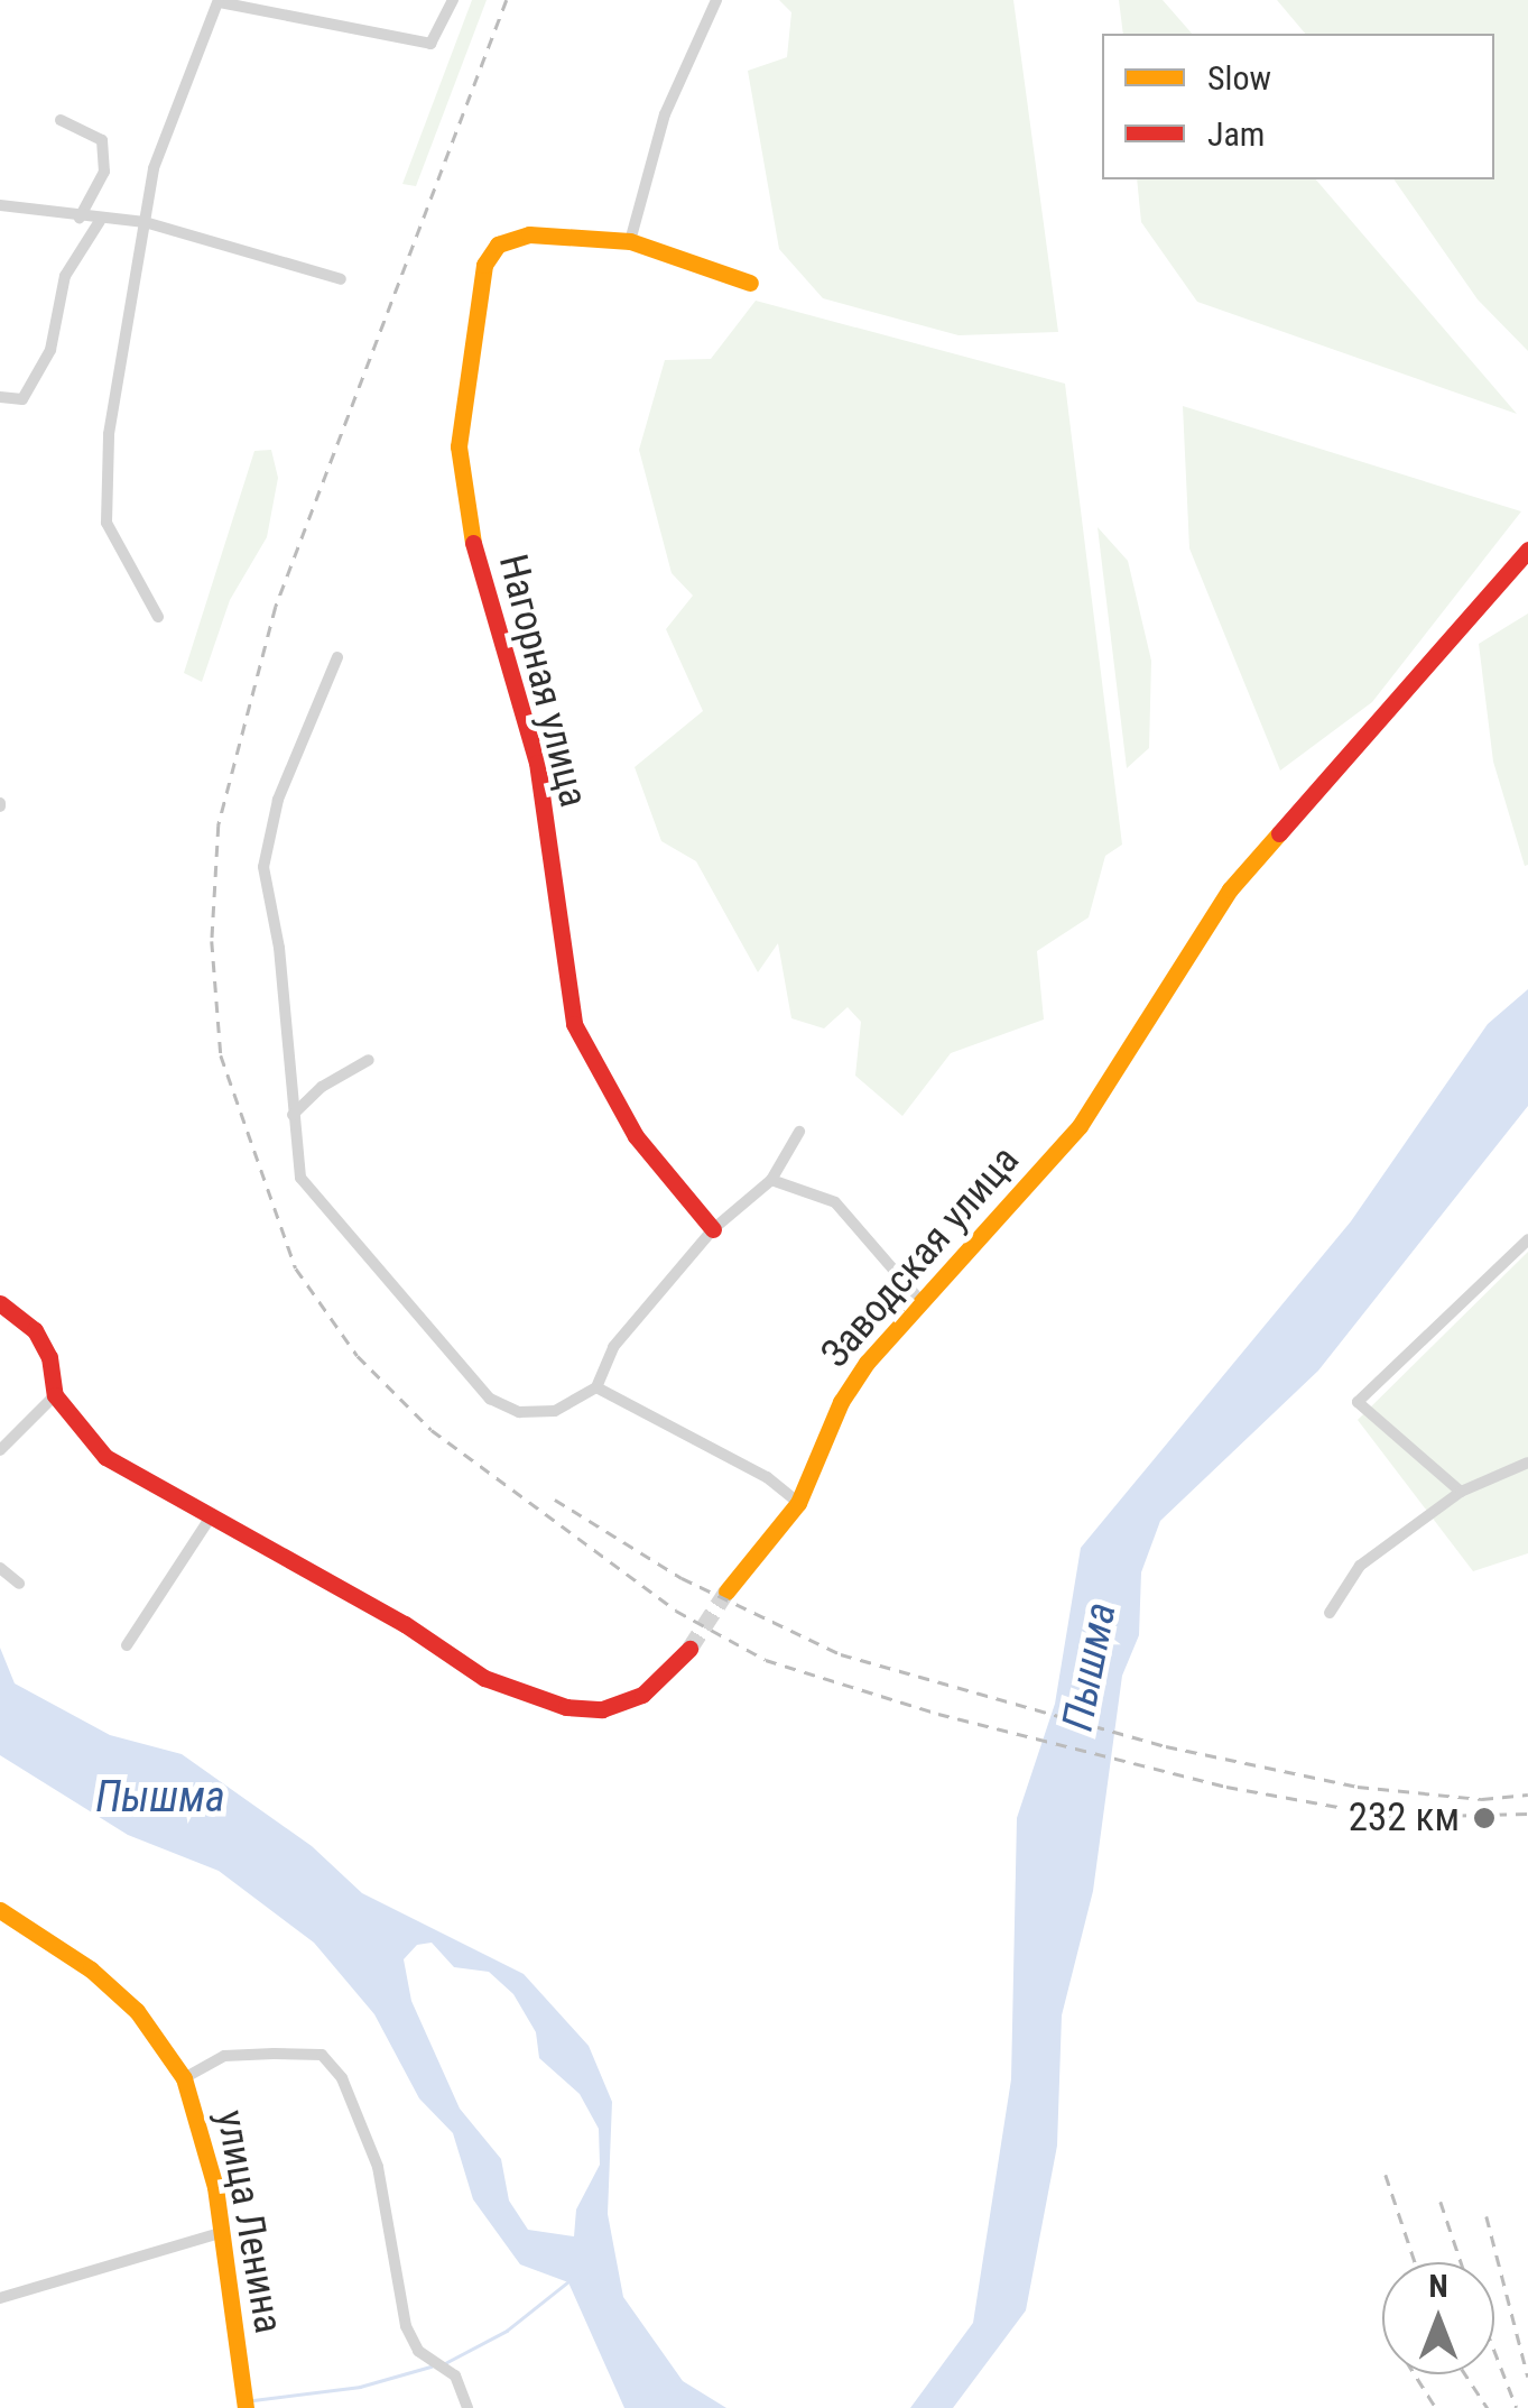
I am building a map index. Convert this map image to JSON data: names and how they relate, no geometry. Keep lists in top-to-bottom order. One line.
{"streets":{"street":["Нагорная улица","Заводская улица","улица Ленина"]},"water":["Пышма"],"places":["232 км"],"legend":["Slow","Jam"],"north":"top"}
